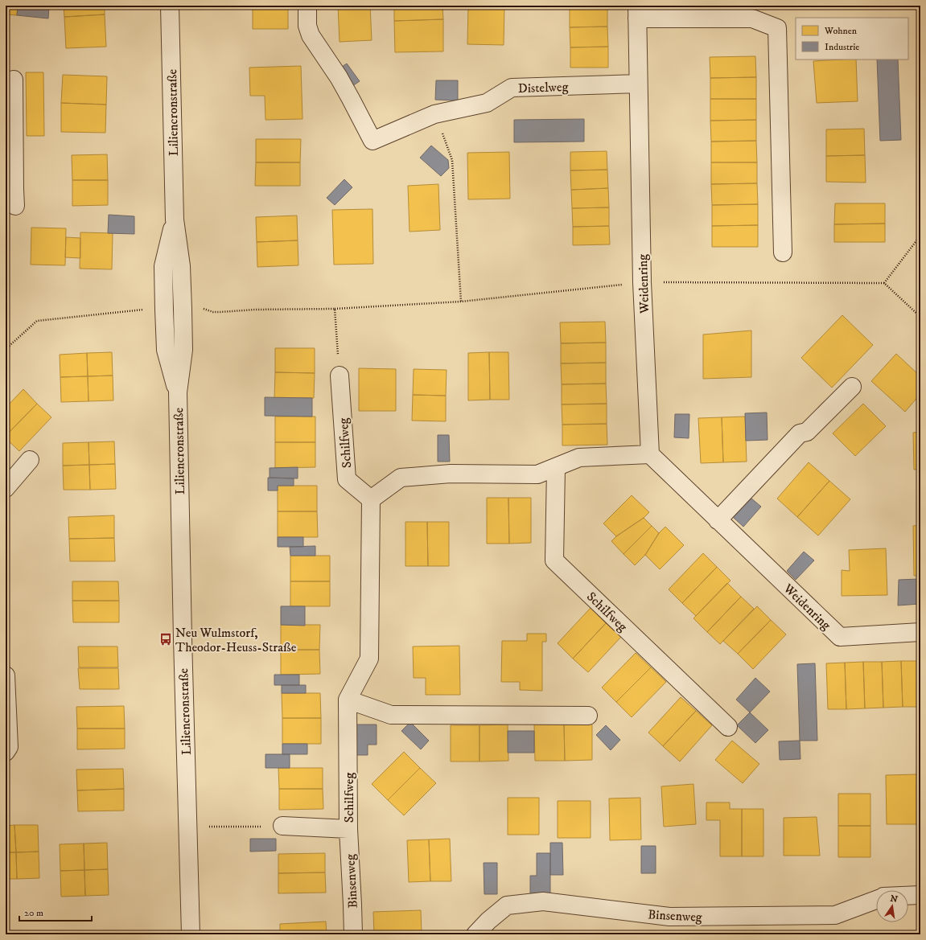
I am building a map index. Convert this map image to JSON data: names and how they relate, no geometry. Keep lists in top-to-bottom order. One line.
{"streets":{"street":["Distelweg","Liliencronstraße","Weidenring","Schilfweg","Binsenweg"]},"crossings":[["Distelweg","Weidenring"],["Schilfweg","Binsenweg"]],"places":{"bus stop":["Neu Wulmstorf, Theodor-Heuss-Straße"]},"legend":["Wohnen","Industrie"],"scale_bar":"20 m","north":"top"}
